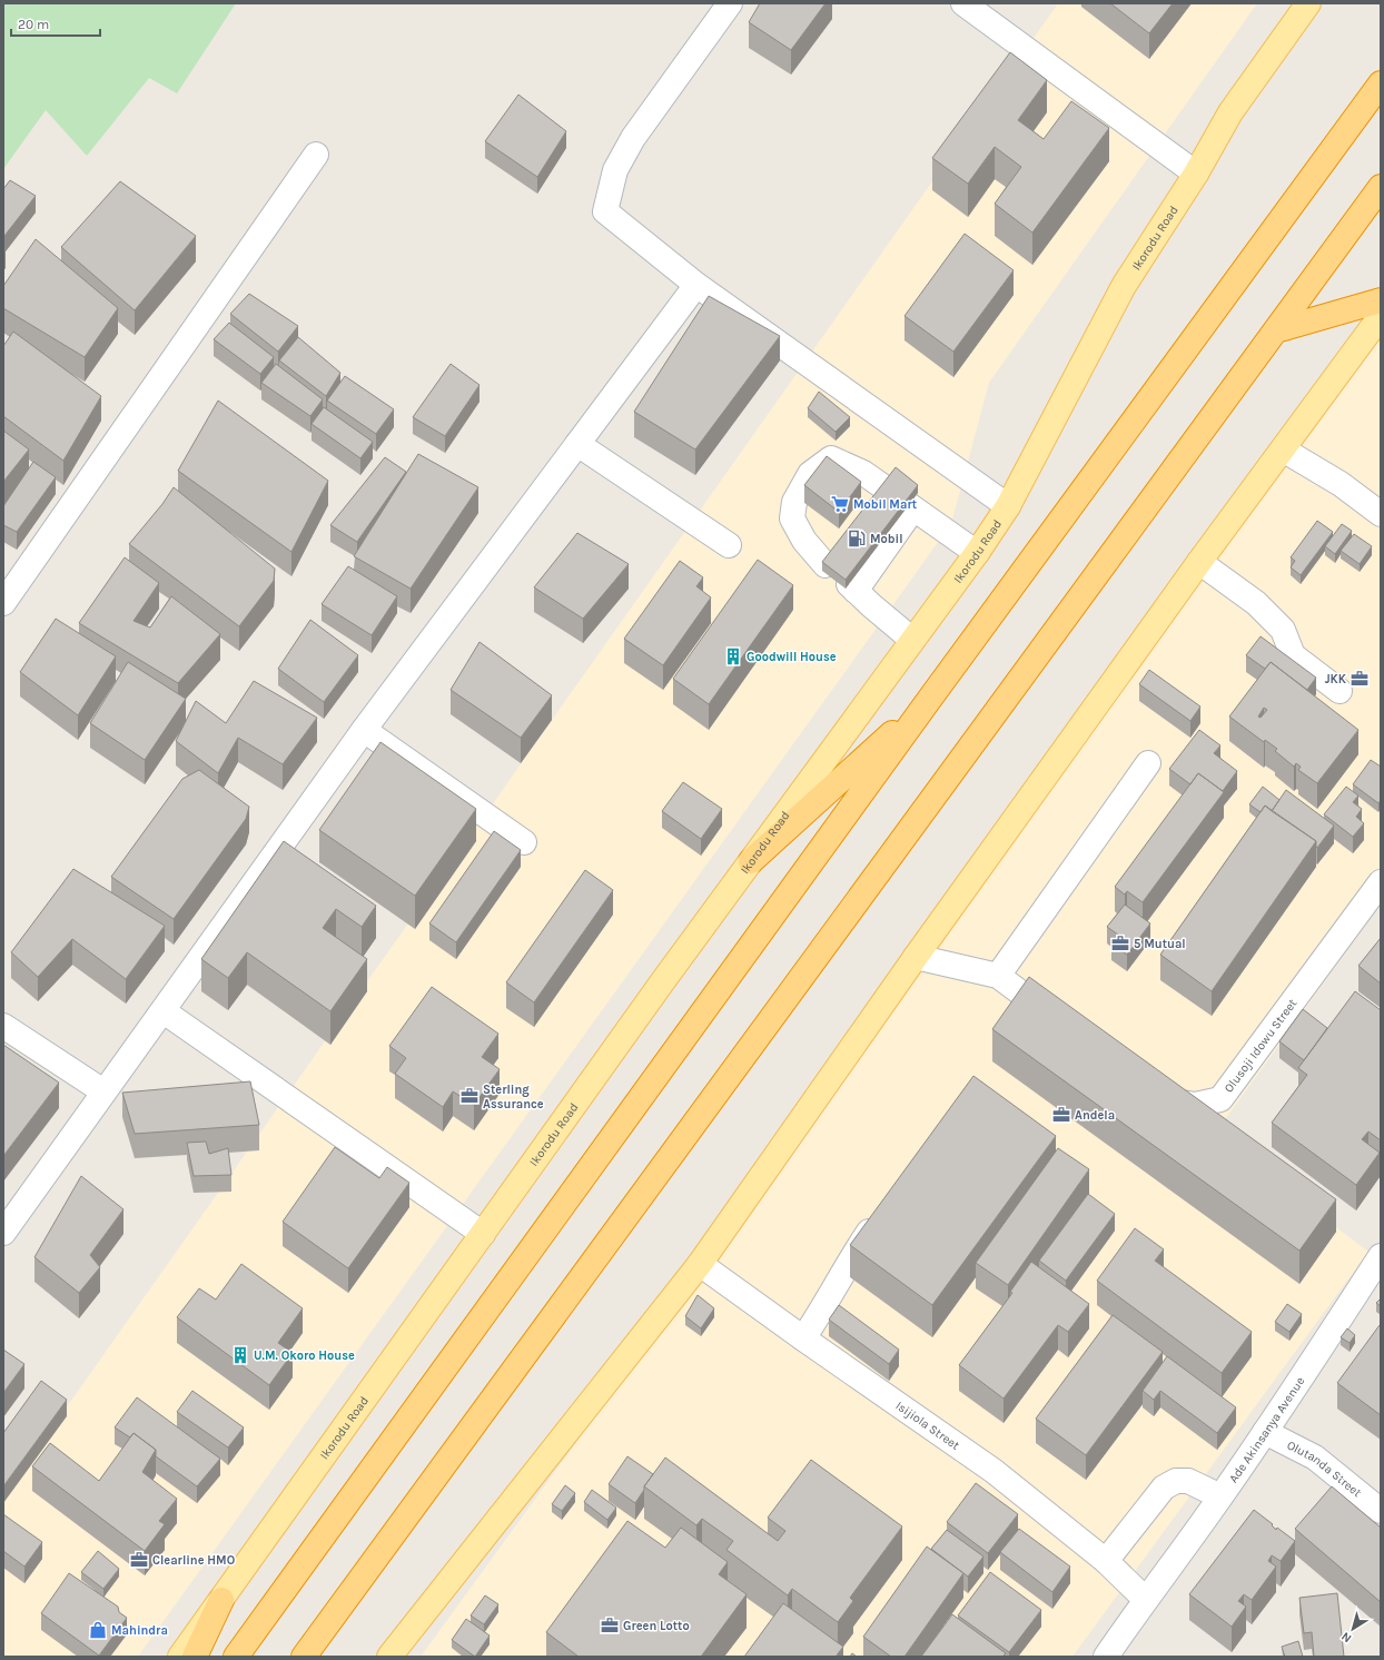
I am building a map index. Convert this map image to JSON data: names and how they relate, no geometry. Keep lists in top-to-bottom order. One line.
{"streets":{"main road":["Ikorodu Road"],"street":["Olusoji Idowu Street","Isijiola Street","Ade Akinsanya Avenue","Olutanda Street"]},"crossings":[["Isijiola Street","Ade Akinsanya Avenue"],["Ade Akinsanya Avenue","Olutanda Street"]],"places":{"supermarket":["Mobil Mart"],"fuel station":["Mobil"],"building":["Goodwill House","U.M. Okoro House"],"office":["JKK","5 Mutual","Sterling Assurance","Andela","Clearline HMO","Green Lotto"],"shop":["Mahindra"]},"scale_bar":"20 m","north":"bottom left"}
